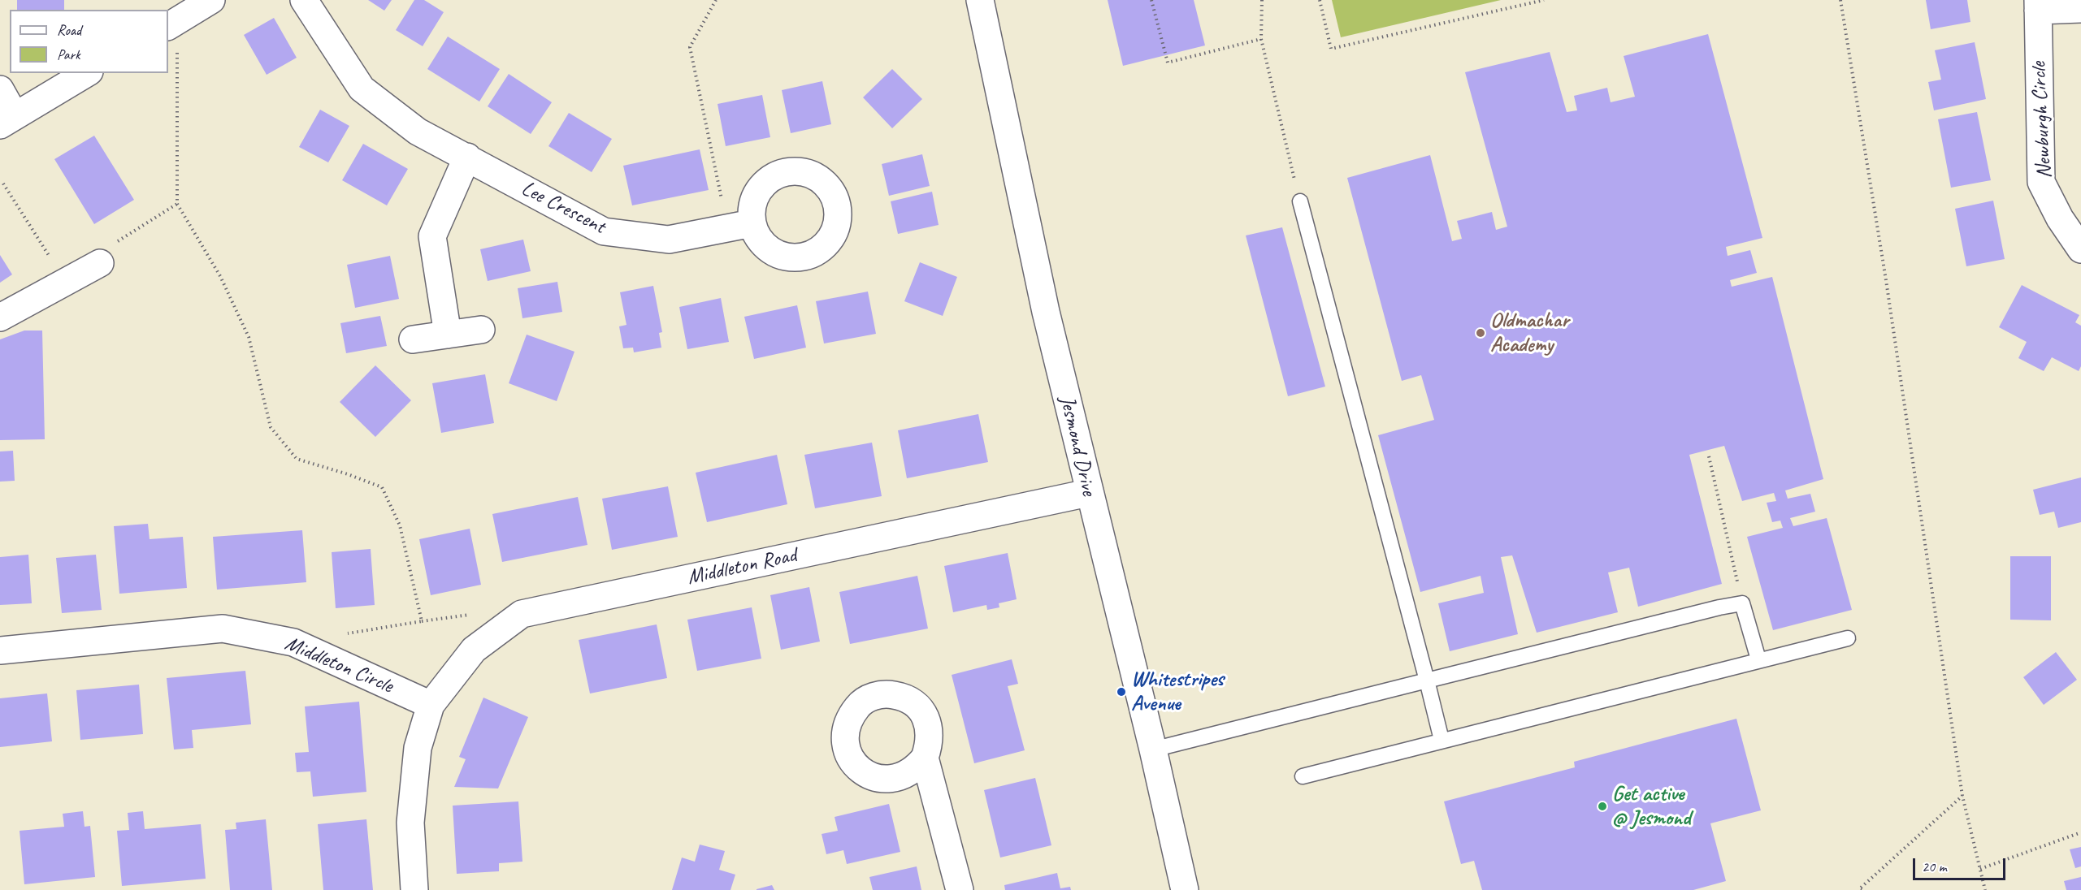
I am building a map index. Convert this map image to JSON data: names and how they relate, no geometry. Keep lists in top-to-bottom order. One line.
{"streets":{"street":["Newburgh Circle","Lee Crescent","Jesmond Drive","Middleton Road","Middleton Circle"]},"crossings":[["Jesmond Drive","Middleton Road"],["Middleton Road","Middleton Circle"]],"places":["Oldmachar Academy","Whitestripes Avenue","Get active @ Jesmond"],"legend":["Road","Park"],"scale_bar":"20 m"}
